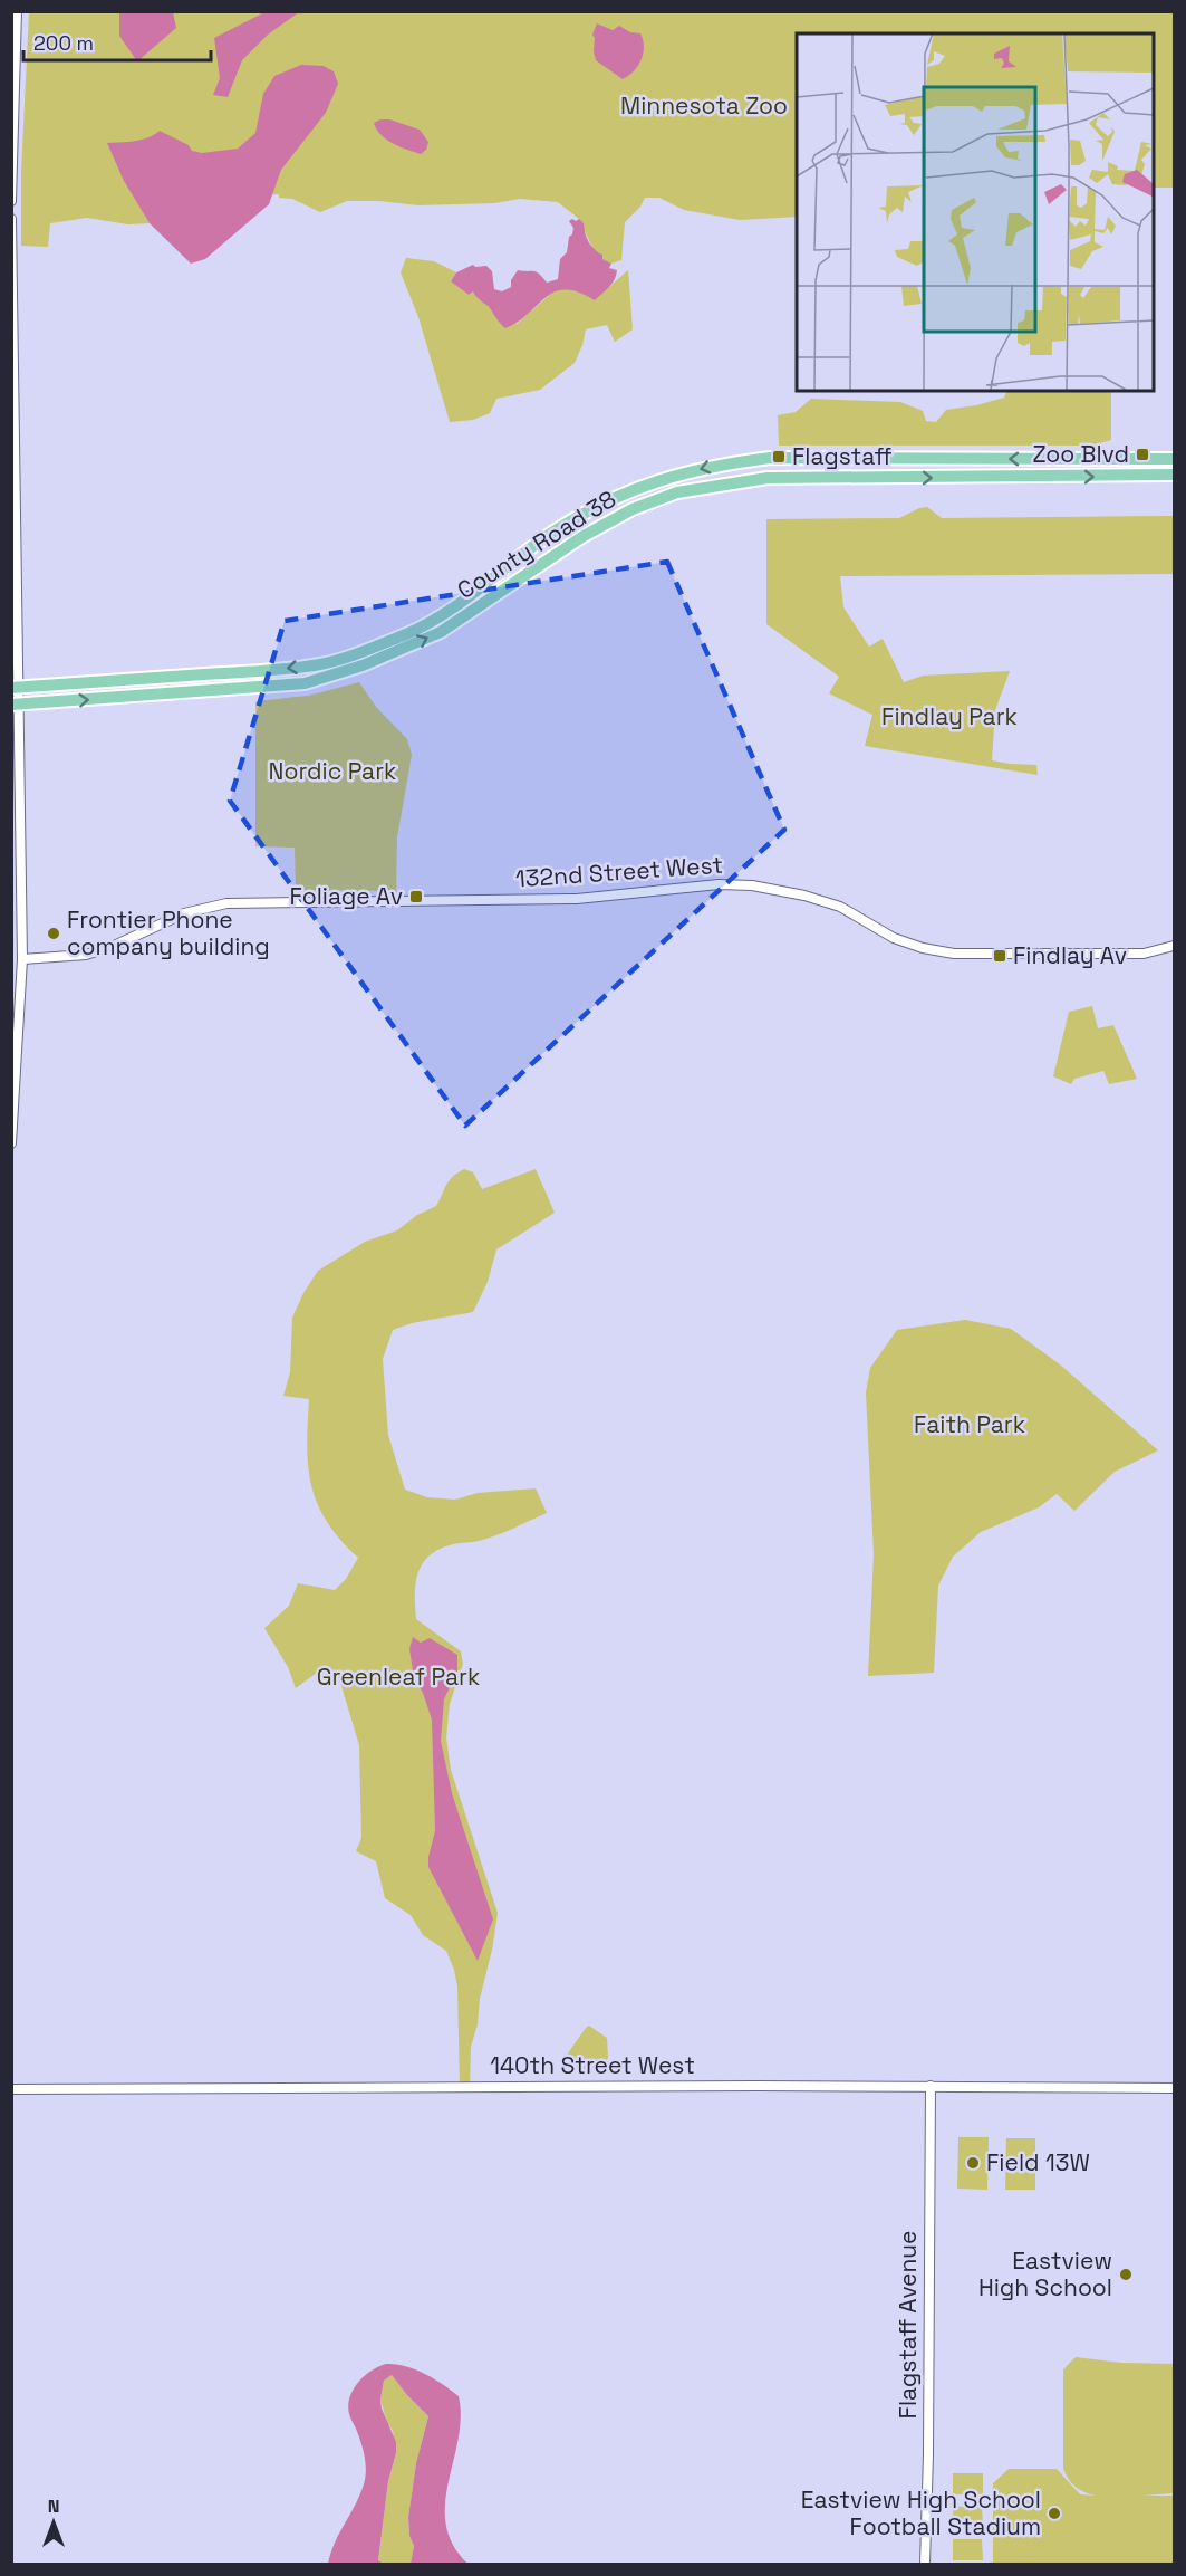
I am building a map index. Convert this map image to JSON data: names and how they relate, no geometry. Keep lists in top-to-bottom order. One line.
{"streets":{"main road":["County Road 38"],"street":["132nd Street West","140th Street West","Flagstaff Avenue"]},"crossings":[["140th Street West","Flagstaff Avenue"]],"parks":["Minnesota Zoo","Findlay Park","Nordic Park","Faith Park","Greenleaf Park"],"places":{"transit":["Zoo Blvd","Flagstaff","Foliage Av","Findlay Av"],"other":["Frontier Phone company building","Field 13W","Eastview High School","Eastview High School Football Stadium"]},"scale_bar":"200 m","north":"top"}
